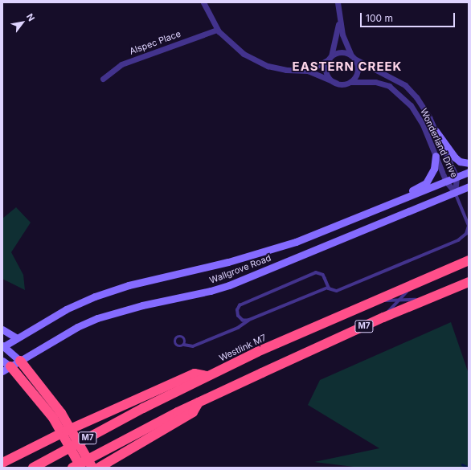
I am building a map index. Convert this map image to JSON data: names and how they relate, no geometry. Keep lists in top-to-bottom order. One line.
{"streets":{"highway":["M7","Westlink M7"],"main road":["Wallgrove Road"],"street":["Alspec Place","Wonderland Drive"]},"crossings":[["Wonderland Drive","Wallgrove Road"],["M7","Westlink M7"]],"districts":["EASTERN CREEK"],"scale_bar":"100 m","north":"top right"}
